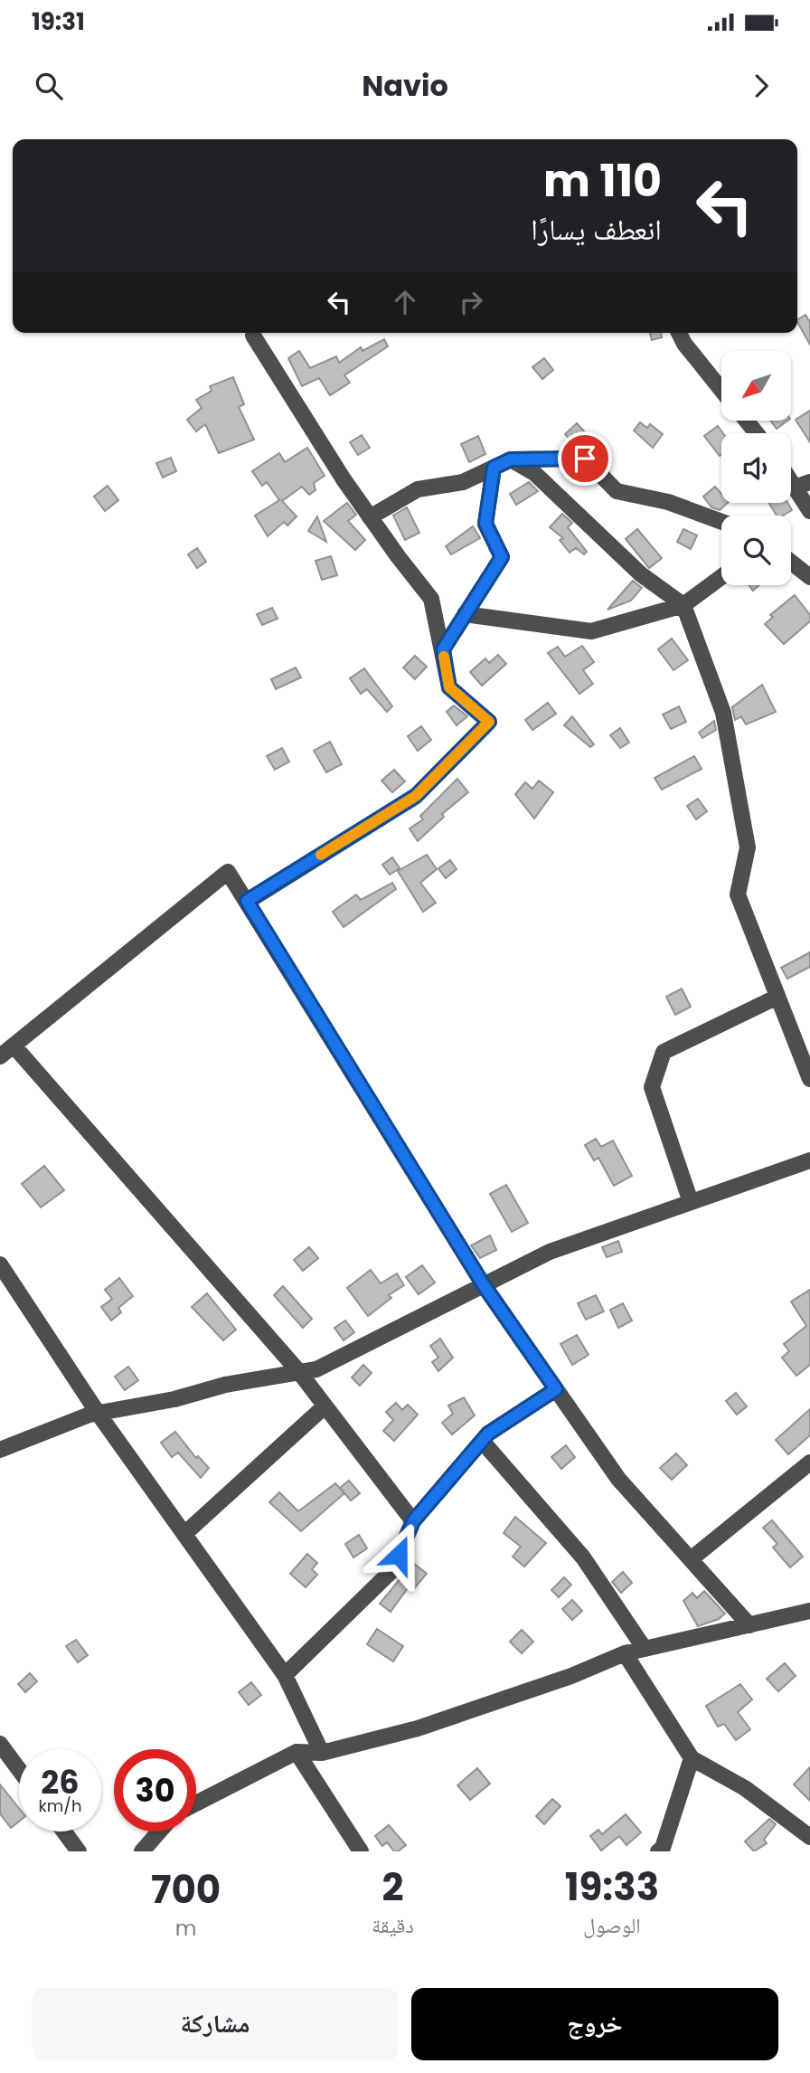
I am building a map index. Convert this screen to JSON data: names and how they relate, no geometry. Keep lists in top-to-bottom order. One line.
{"north":"bottom left","page":{"status":"19:31","header":"Navio","turn":["110 m","انعطف يسارًا"],"speed":"26 km/h","limit":"30","eta":["19:33","الوصول","2","دقيقة","700","m"],"buttons":["خروج","مشاركة"]}}
